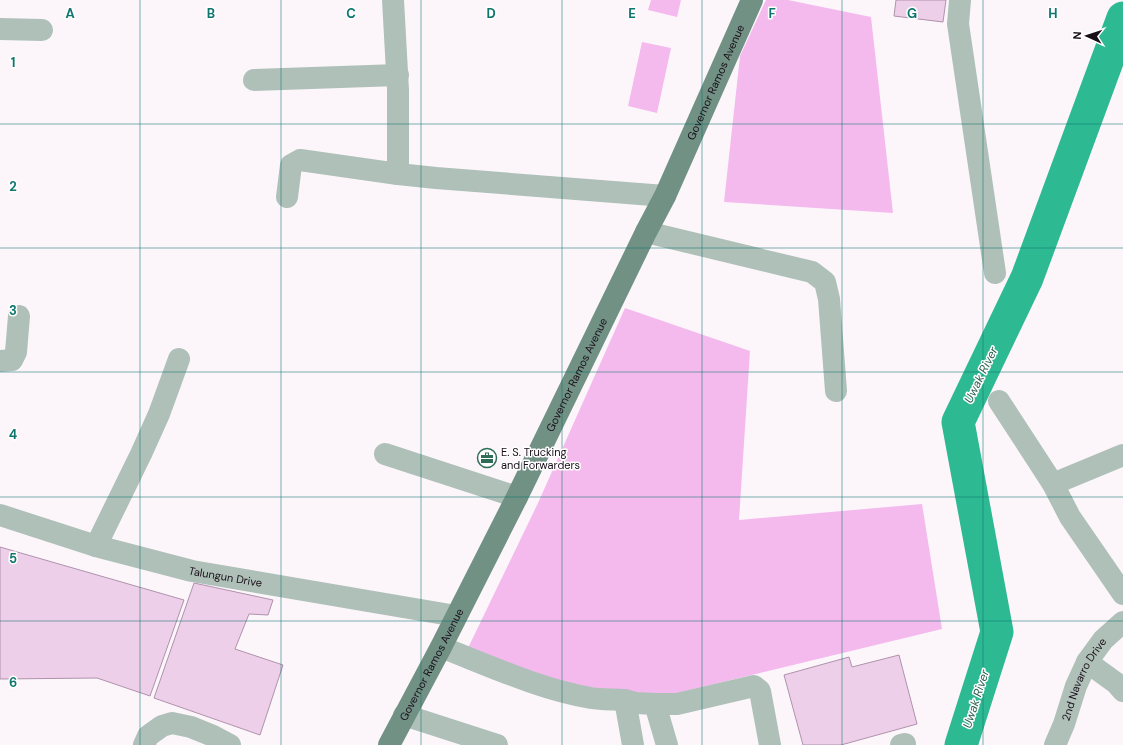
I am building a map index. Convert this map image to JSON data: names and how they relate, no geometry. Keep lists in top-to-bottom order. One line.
{"streets":{"main road":["Governor Ramos Avenue"],"street":["Talungun Drive","2nd Navarro Drive"]},"crossings":[["Governor Ramos Avenue","Talungun Drive"]],"water":["Uwak River"],"places":{"office":["E. S. Trucking and Forwarders"]},"north":"left","grid":{"columns":["A","B","C","D","E","F","G","H"],"rows":["1","2","3","4","5","6"]}}
